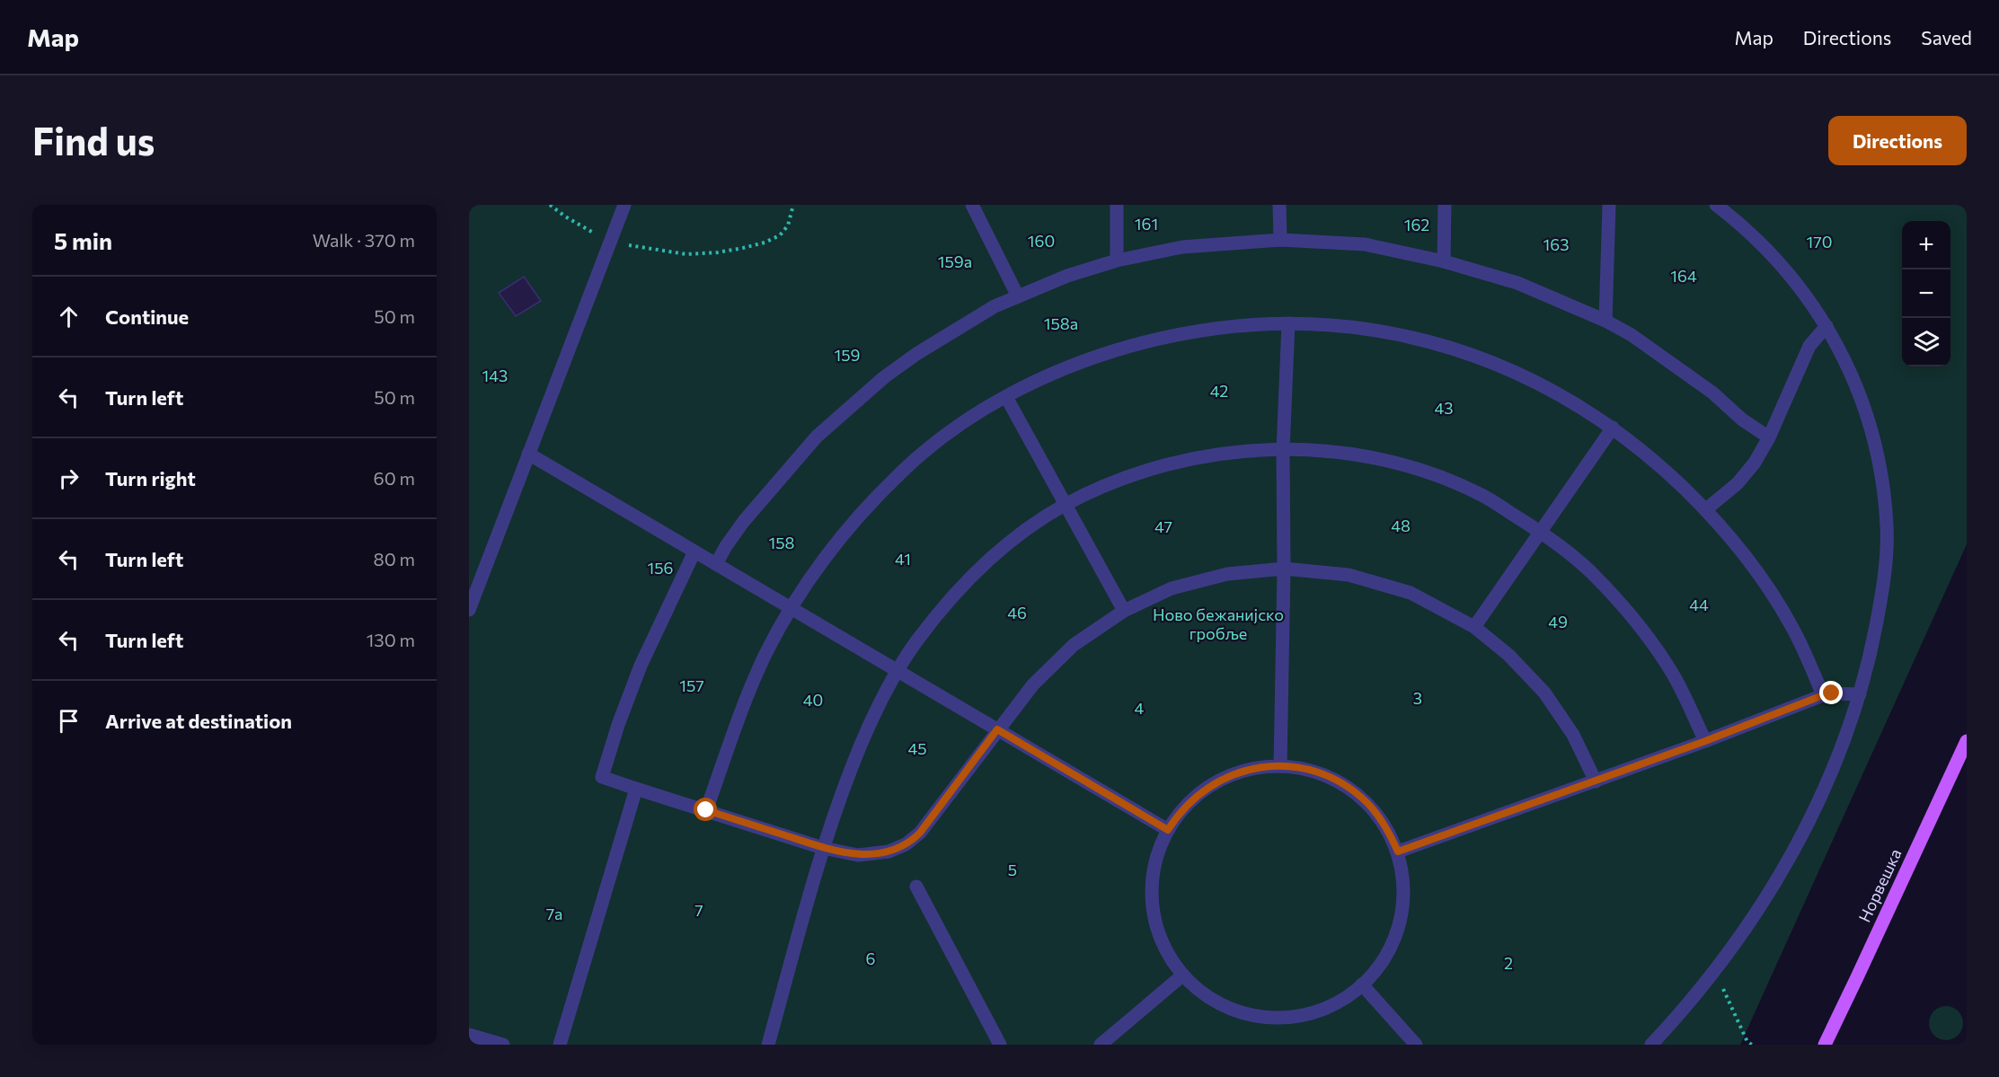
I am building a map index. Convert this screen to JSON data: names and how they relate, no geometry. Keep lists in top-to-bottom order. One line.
{"streets":{"main road":["Норвешка"]},"parks":["161","162","160","170","163","159a","164","158a","159","143","42","43","48","47","158","41","156","44","46","Ново бежанијско гробље","49","157","3","40","4","45","5","7","7a","6","2"],"page":{"header":"Map","nav":["Map","Directions","Saved"],"buttons":"Directions","title":"Find us","heading":["5 min","Walk · 370 m"],"map_buttons":["+","−"],"list":[["Continue","50 m"],["Turn left","50 m"],["Turn right","60 m"],["Turn left","80 m"],["Turn left","130 m"],"Arrive at destination"]}}
